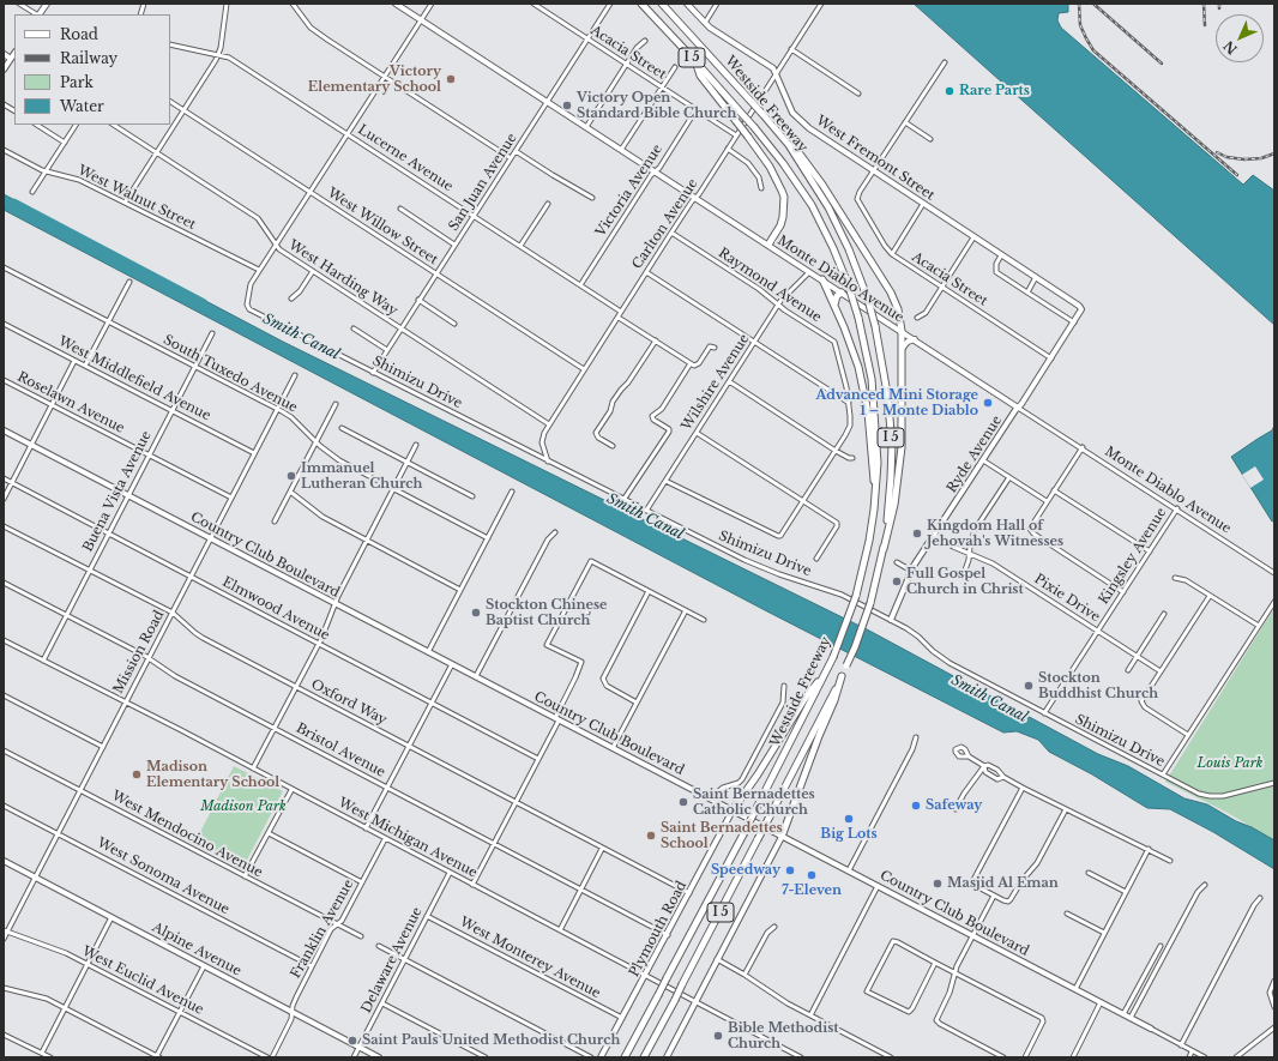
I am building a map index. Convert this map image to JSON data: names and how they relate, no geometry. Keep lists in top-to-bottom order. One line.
{"streets":{"highway":["I 5","Westside Freeway"],"street":["Acacia Street","Lucerne Avenue","West Fremont Street","San Juan Avenue","Victoria Avenue","West Walnut Street","Carlton Avenue","West Willow Street","West Harding Way","Monte Diablo Avenue","Raymond Avenue","South Tuxedo Avenue","West Middlefield Avenue","Shimizu Drive","Wilshire Avenue","Roselawn Avenue","Ryde Avenue","Buena Vista Avenue","Country Club Boulevard","Kingsley Avenue","Pixie Drive","Elmwood Avenue","Mission Road","Oxford Way","Bristol Avenue","West Mendocino Avenue","West Michigan Avenue","West Sonoma Avenue","Franklin Avenue","Plymouth Road","Alpine Avenue","West Monterey Avenue","Delaware Avenue","West Euclid Avenue"]},"crossings":[["Acacia Street","West Fremont Street"],["Acacia Street","San Juan Avenue"],["Acacia Street","Victoria Avenue"],["Acacia Street","Carlton Avenue"],["Acacia Street","Ryde Avenue"],["Lucerne Avenue","San Juan Avenue"],["Lucerne Avenue","Victoria Avenue"],["Lucerne Avenue","Carlton Avenue"],["West Fremont Street","Carlton Avenue"],["West Fremont Street","Ryde Avenue"],["San Juan Avenue","West Willow Street"],["San Juan Avenue","West Harding Way"],["San Juan Avenue","Monte Diablo Avenue"],["San Juan Avenue","Shimizu Drive"],["Victoria Avenue","Monte Diablo Avenue"],["West Walnut Street","Shimizu Drive"],["Carlton Avenue","West Willow Street"],["Carlton Avenue","West Harding Way"],["Carlton Avenue","Monte Diablo Avenue"],["Carlton Avenue","Raymond Avenue"],["Carlton Avenue","Shimizu Drive"],["Monte Diablo Avenue","Wilshire Avenue"],["Monte Diablo Avenue","Ryde Avenue"],["Monte Diablo Avenue","Kingsley Avenue"],["Raymond Avenue","Wilshire Avenue"],["South Tuxedo Avenue","Buena Vista Avenue"],["South Tuxedo Avenue","Mission Road"],["West Middlefield Avenue","Buena Vista Avenue"],["West Middlefield Avenue","Mission Road"],["Shimizu Drive","Wilshire Avenue"],["Shimizu Drive","Ryde Avenue"],["Shimizu Drive","Kingsley Avenue"],["Roselawn Avenue","Buena Vista Avenue"],["Roselawn Avenue","Mission Road"],["Ryde Avenue","Pixie Drive"],["Buena Vista Avenue","Country Club Boulevard"],["Buena Vista Avenue","Elmwood Avenue"],["Buena Vista Avenue","Oxford Way"],["Buena Vista Avenue","Bristol Avenue"],["Buena Vista Avenue","West Michigan Avenue"],["Country Club Boulevard","Mission Road"],["Country Club Boulevard","Plymouth Road"],["Kingsley Avenue","Pixie Drive"],["Elmwood Avenue","Mission Road"],["Mission Road","Oxford Way"],["Mission Road","Bristol Avenue"],["Mission Road","West Mendocino Avenue"],["Mission Road","West Michigan Avenue"],["Mission Road","West Sonoma Avenue"],["Mission Road","Alpine Avenue"],["Mission Road","West Euclid Avenue"],["Oxford Way","Plymouth Road"],["Bristol Avenue","Plymouth Road"],["West Mendocino Avenue","Franklin Avenue"],["West Michigan Avenue","Franklin Avenue"],["West Michigan Avenue","Plymouth Road"],["West Michigan Avenue","Delaware Avenue"],["West Sonoma Avenue","Franklin Avenue"],["Franklin Avenue","Alpine Avenue"],["Plymouth Road","West Monterey Avenue"],["Alpine Avenue","Delaware Avenue"],["West Monterey Avenue","Delaware Avenue"]],"water":["Smith Canal"],"parks":["Louis Park","Madison Park"],"places":["Victory Elementary School","Rare Parts","Victory Open Standard Bible Church","Advanced Mini Storage 1 – Monte Diablo","Immanuel Lutheran Church","Kingdom Hall of Jehovah's Witnesses","Full Gospel Church in Christ","Stockton Chinese Baptist Church","Stockton Buddhist Church","Madison Elementary School","Saint Bernadettes Catholic Church","Safeway","Big Lots","Saint Bernadettes School","Speedway","7-Eleven","Masjid Al Eman","Bible Methodist Church","Saint Pauls United Methodist Church"],"legend":["Road","Railway","Park","Water"],"north":"bottom left"}
